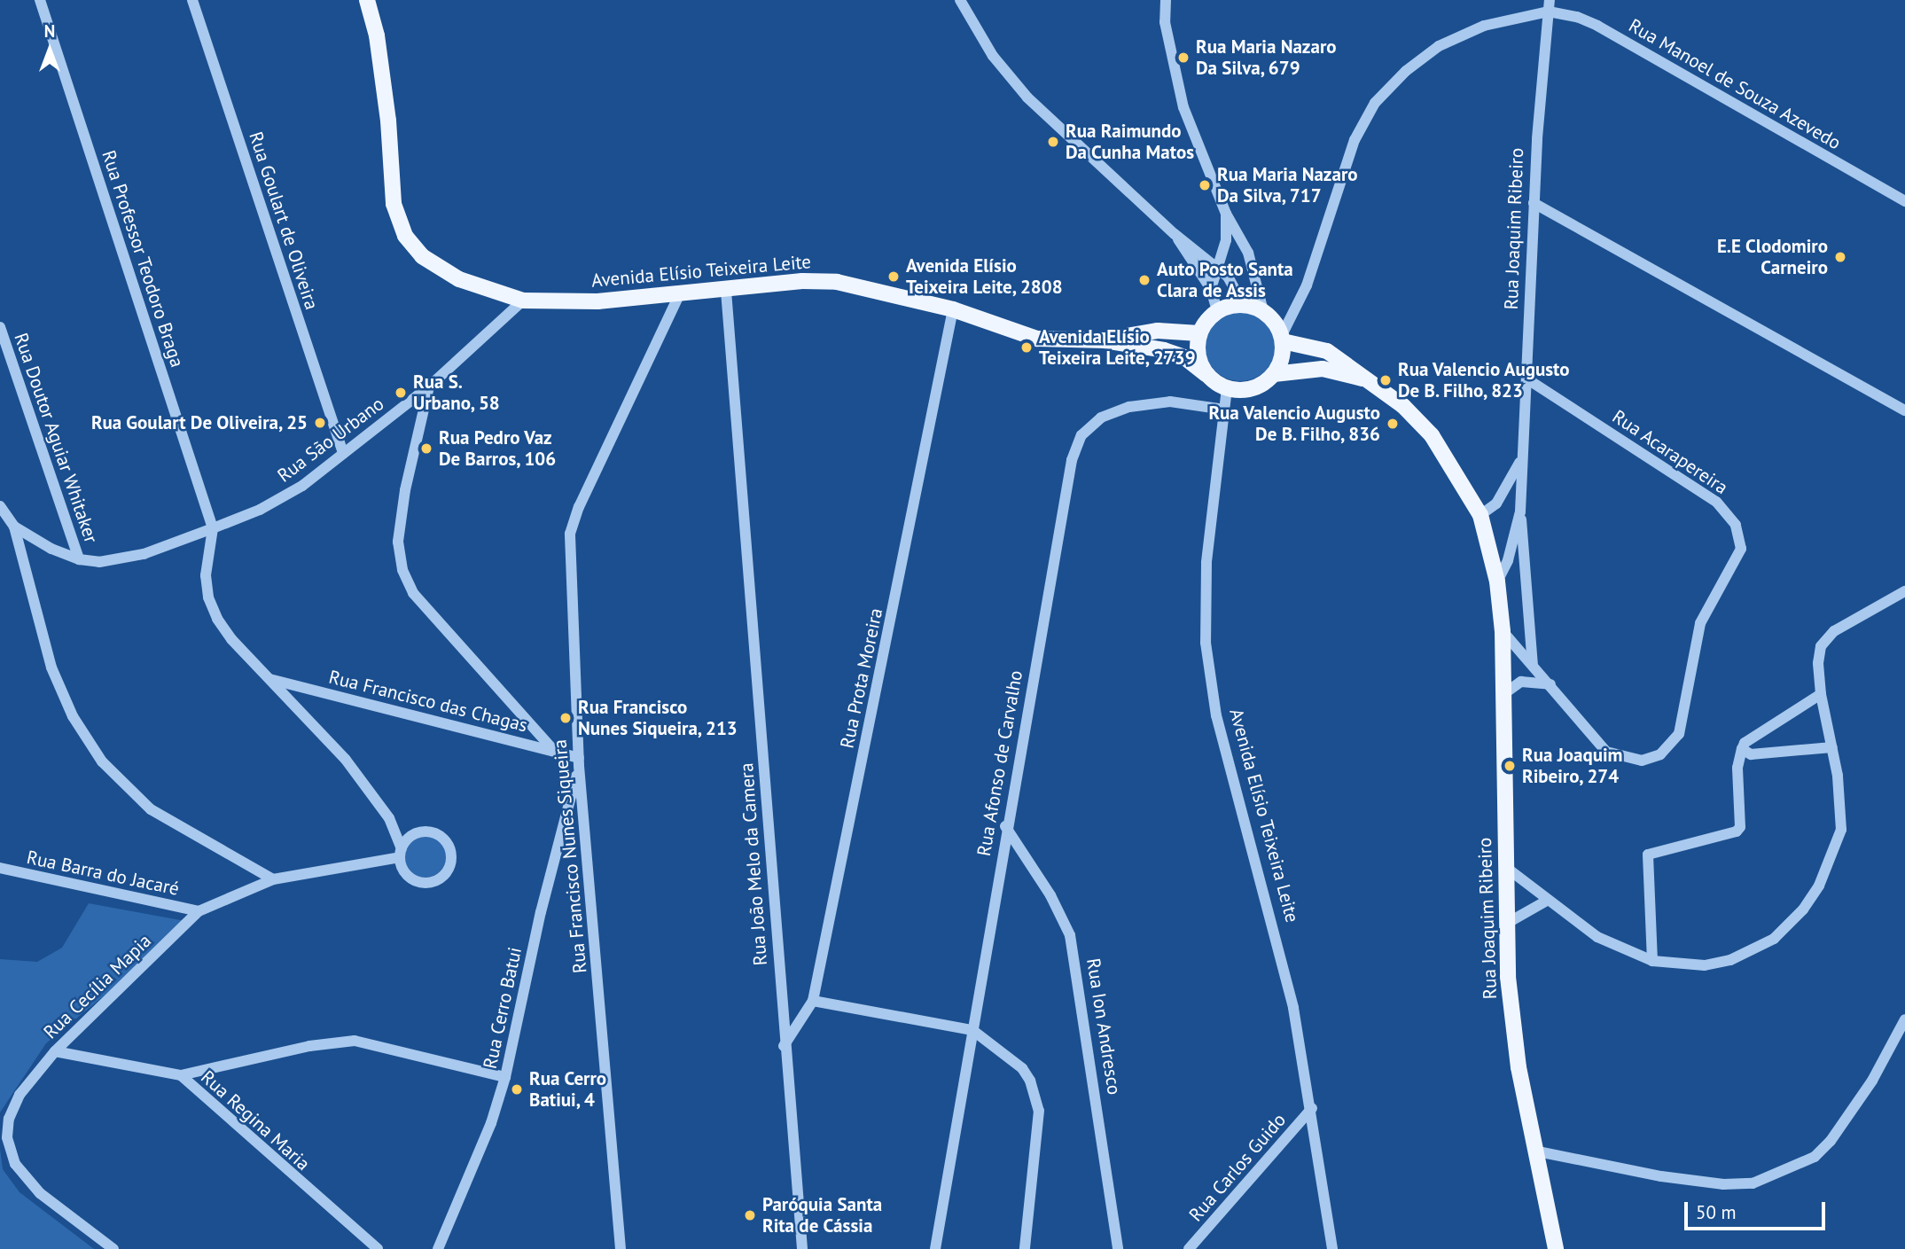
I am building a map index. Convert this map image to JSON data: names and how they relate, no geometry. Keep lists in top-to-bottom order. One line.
{"streets":{"main road":["Rua Joaquim Ribeiro","Avenida Elísio Teixeira Leite"],"street":["Rua Manoel de Souza Azevedo","Rua Goulart de Oliveira","Rua Professor Teodoro Braga","Rua Doutor Aguiar Whitaker","Rua São Urbano","Rua Acarapereira","Rua Prota Moreira","Rua Francisco das Chagas","Rua Afonso de Carvalho","Rua Francisco Nunes Siqueira","Rua João Melo da Camera","Rua Barra do Jacaré","Rua Cecília Mapia","Rua Cerro Batui","Rua Ion Andresco","Rua Regina Maria","Rua Carlos Guido"]},"crossings":[["Rua Manoel de Souza Azevedo","Rua Joaquim Ribeiro"],["Rua Manoel de Souza Azevedo","Avenida Elísio Teixeira Leite"],["Rua Goulart de Oliveira","Rua São Urbano"],["Rua Joaquim Ribeiro","Rua Acarapereira"],["Rua Professor Teodoro Braga","Rua São Urbano"],["Avenida Elísio Teixeira Leite","Rua São Urbano"],["Avenida Elísio Teixeira Leite","Rua Prota Moreira"],["Avenida Elísio Teixeira Leite","Rua Afonso de Carvalho"],["Avenida Elísio Teixeira Leite","Rua Francisco Nunes Siqueira"],["Avenida Elísio Teixeira Leite","Rua João Melo da Camera"],["Avenida Elísio Teixeira Leite","Rua Carlos Guido"],["Rua Doutor Aguiar Whitaker","Rua São Urbano"],["Rua Prota Moreira","Rua João Melo da Camera"],["Rua Francisco das Chagas","Rua Francisco Nunes Siqueira"],["Rua Francisco das Chagas","Rua Cerro Batui"],["Rua Afonso de Carvalho","Rua Ion Andresco"],["Rua Francisco Nunes Siqueira","Rua Cerro Batui"],["Rua Barra do Jacaré","Rua Cecília Mapia"],["Rua Cecília Mapia","Rua Regina Maria"]],"places":["Rua Maria Nazaro Da Silva, 679","Rua Raimundo Da Cunha Matos","Rua Maria Nazaro Da Silva, 717","E.E Clodomiro Carneiro","Avenida Elísio Teixeira Leite, 2808","Auto Posto Santa Clara de Assis","Avenida Elísio Teixeira Leite, 2739","Rua Valencio Augusto De B. Filho, 823","Rua S. Urbano, 58","Rua Goulart De Oliveira, 25","Rua Valencio Augusto De B. Filho, 836","Rua Pedro Vaz De Barros, 106","Rua Francisco Nunes Siqueira, 213","Rua Joaquim Ribeiro, 274","Rua Cerro Batiui, 4","Paróquia Santa Rita de Cássia"],"scale_bar":"50 m","north":"top"}
